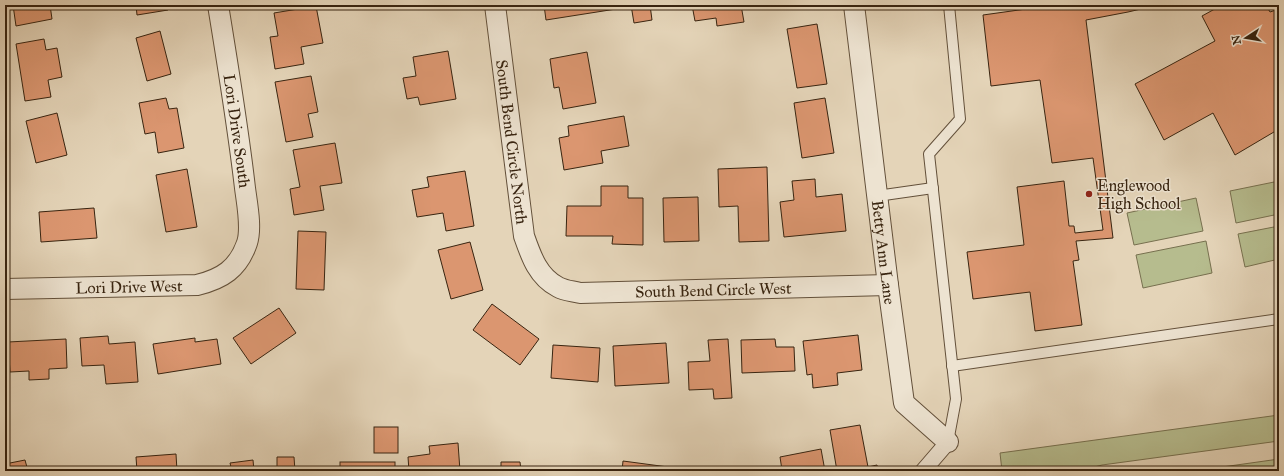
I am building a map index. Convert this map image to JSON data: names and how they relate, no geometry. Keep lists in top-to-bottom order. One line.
{"streets":{"street":["Lori Drive South","South Bend Circle North","Betty Ann Lane","Lori Drive West","South Bend Circle West"]},"crossings":[["Lori Drive South","Lori Drive West"],["South Bend Circle North","South Bend Circle West"],["Betty Ann Lane","South Bend Circle West"]],"places":["Englewood High School"],"north":"left"}
